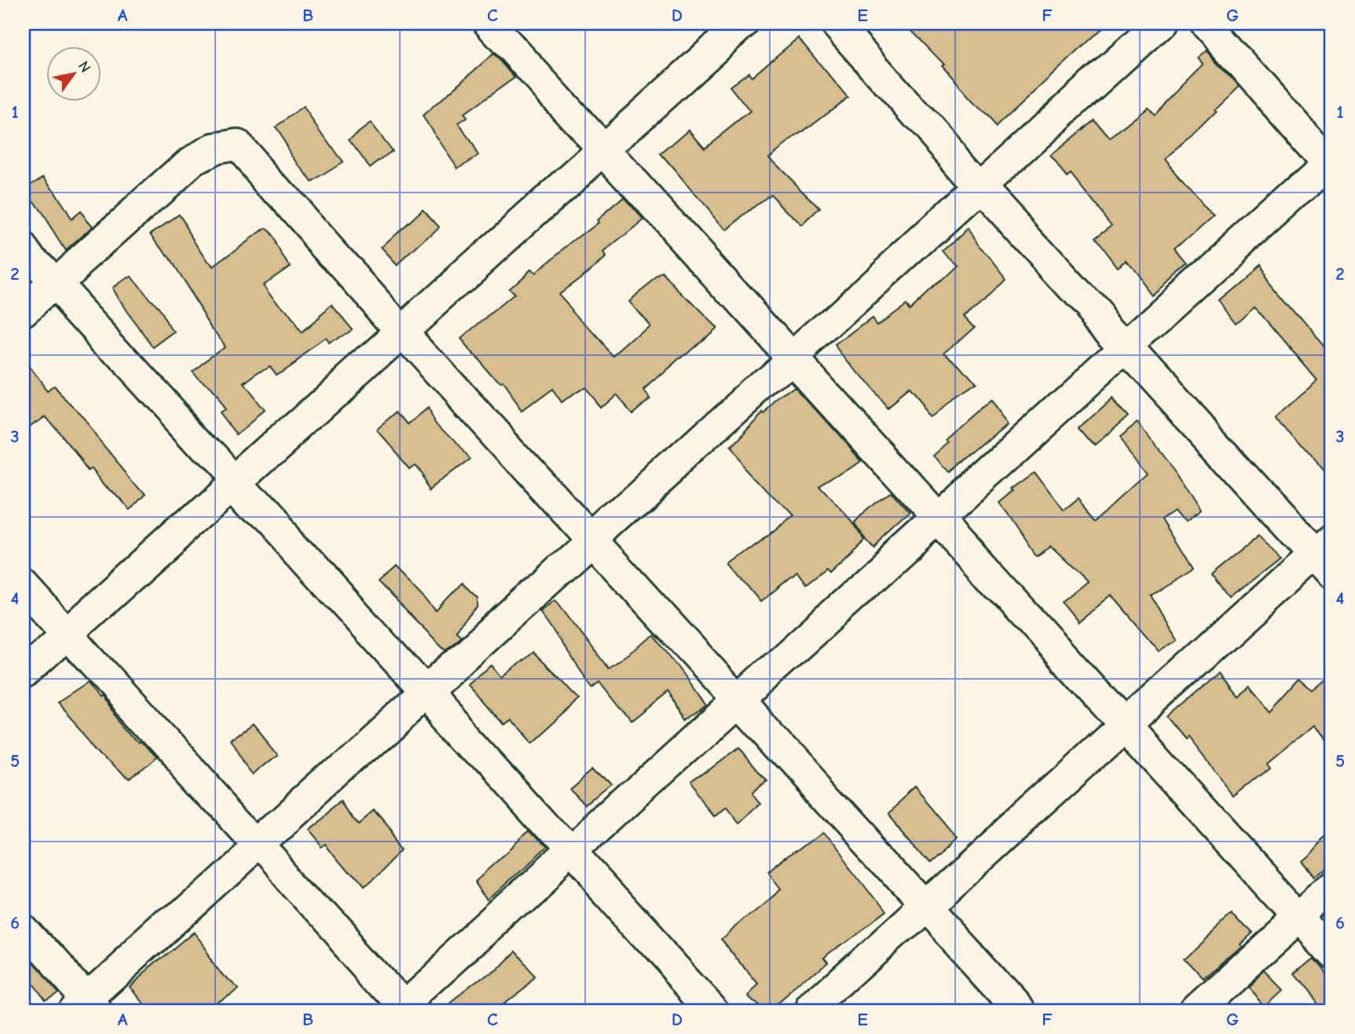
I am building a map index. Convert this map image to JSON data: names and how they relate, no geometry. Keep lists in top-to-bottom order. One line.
{"north":"top right","grid":{"columns":["A","B","C","D","E","F","G"],"rows":["1","2","3","4","5","6"]}}
